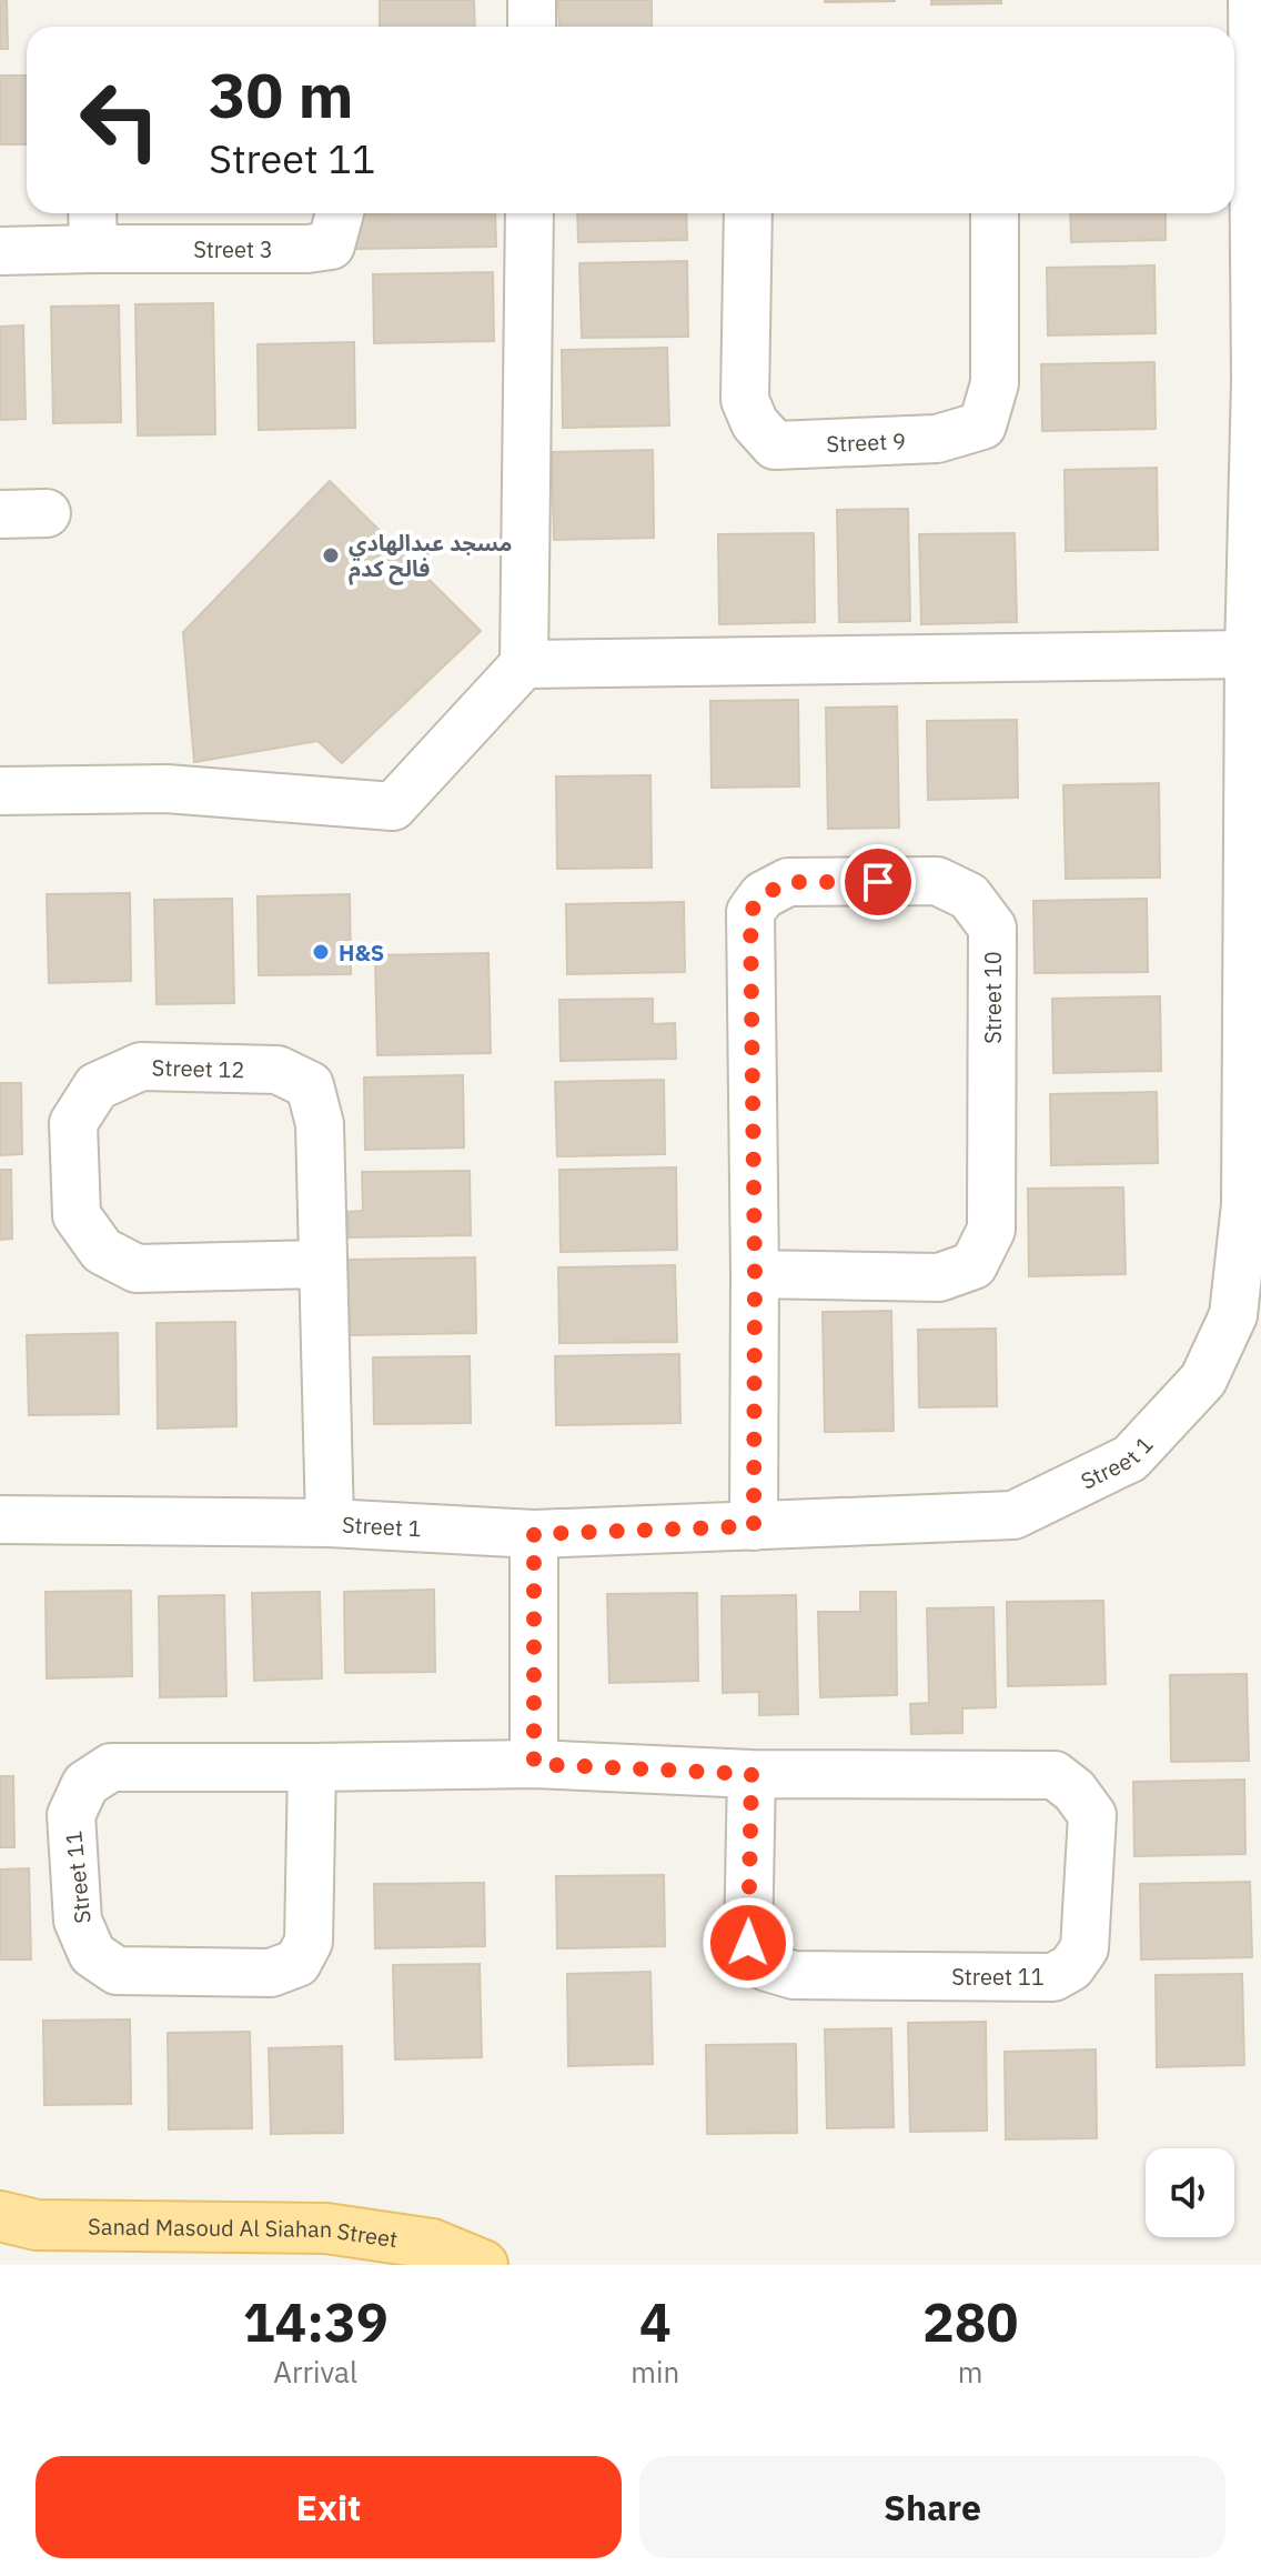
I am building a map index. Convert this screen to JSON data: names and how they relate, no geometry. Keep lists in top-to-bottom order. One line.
{"streets":{"main road":["Sanad Masoud Al Siahan Street"],"street":["Street 3","Street 9","Street 10","Street 12","Street 1","Street 11"]},"crossings":[["Street 10","Street 1"],["Street 12","Street 1"]],"places":["مسجد عبدالهادي فالح كدم","H&S"],"page":{"turn":["30 m","Street 11"],"eta":["14:39","Arrival","4","min","280","m"],"buttons":["Exit","Share"]}}
